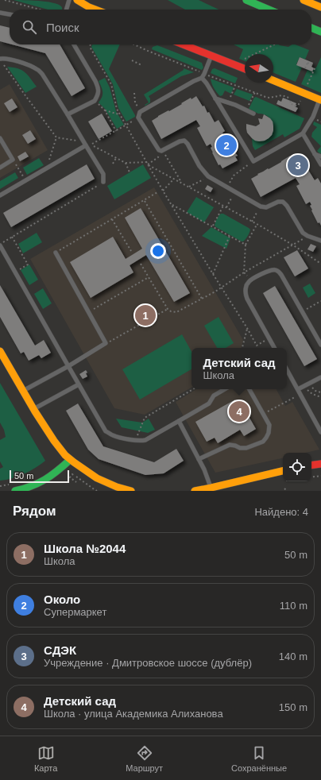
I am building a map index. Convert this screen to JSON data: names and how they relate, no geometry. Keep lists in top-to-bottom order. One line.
{"scale_bar":"50 m","north":"left","page":{"search":"Поиск","pins":["2","3","1","4"],"popup":["Детский сад","Школа"],"scale":"50 m","heading":["Рядом","Найдено: 4"],"list":[{"mark":"1","name":"Школа №2044","note":"Школа","value":"50 m"},{"mark":"2","name":"Около","note":"Супермаркет","value":"110 m"},{"mark":"3","name":"СДЭК","note":"Учреждение · Дмитровское шоссе (дублёр)","value":"140 m"},{"mark":"4","name":"Детский сад","note":"Школа · улица Академика Алиханова","value":"150 m"}],"nav":["Карта","Маршрут","Сохранённые"]}}
